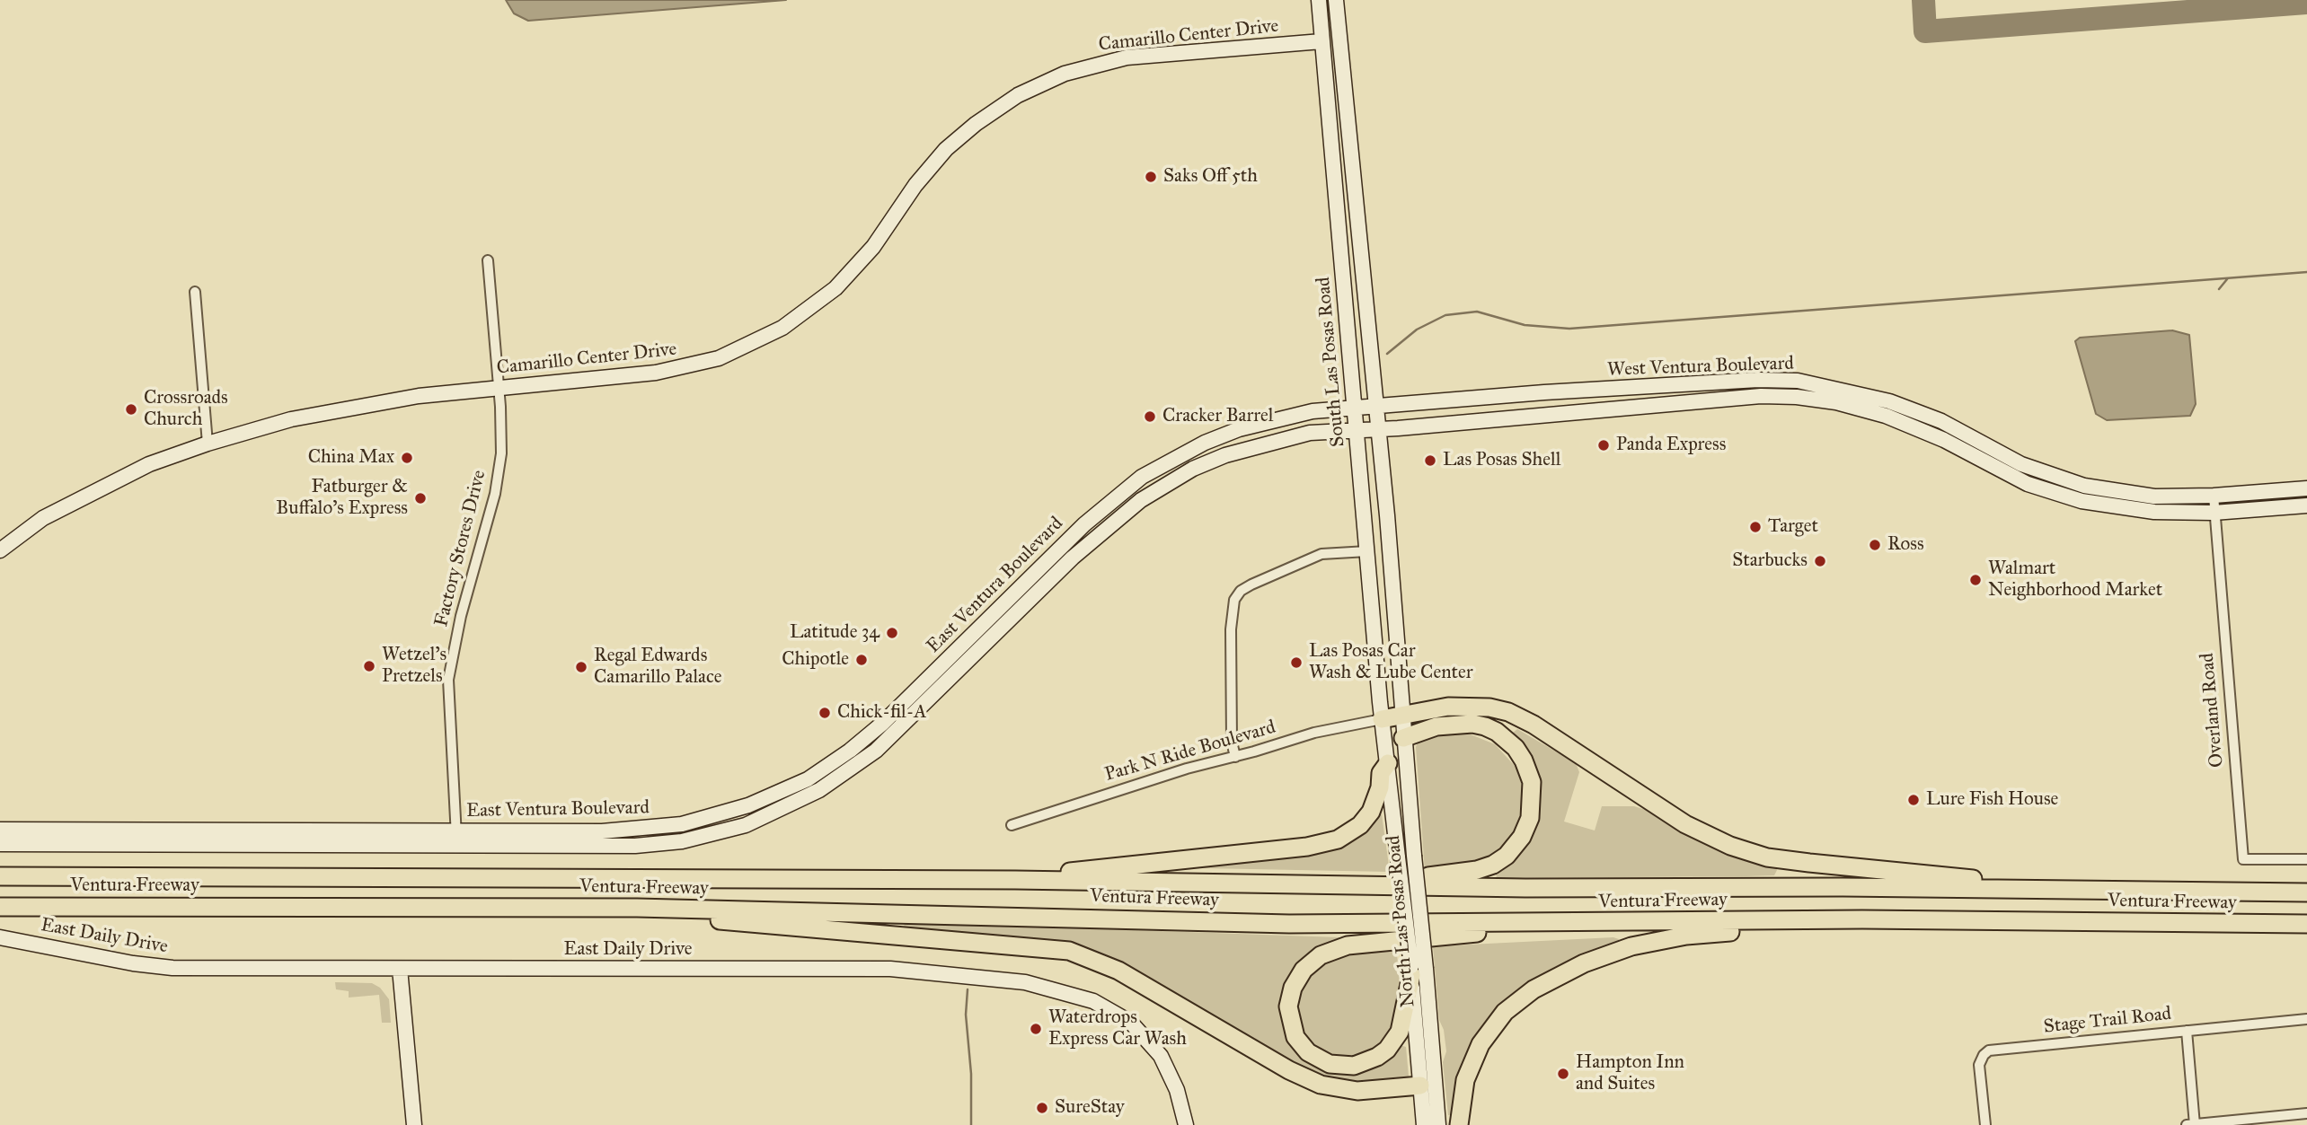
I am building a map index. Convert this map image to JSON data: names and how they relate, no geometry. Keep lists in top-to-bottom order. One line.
{"streets":{"highway":["Ventura Freeway"],"main road":["Camarillo Center Drive","South Las Posas Road","West Ventura Boulevard","East Ventura Boulevard","North Las Posas Road","East Daily Drive"],"street":["Factory Stores Drive","Overland Road","Park N Ride Boulevard","Stage Trail Road"]},"crossings":[["Camarillo Center Drive","South Las Posas Road"],["Camarillo Center Drive","Factory Stores Drive"],["South Las Posas Road","West Ventura Boulevard"],["South Las Posas Road","East Ventura Boulevard"],["South Las Posas Road","Park N Ride Boulevard"],["South Las Posas Road","North Las Posas Road"],["West Ventura Boulevard","East Ventura Boulevard"],["West Ventura Boulevard","Overland Road"],["Factory Stores Drive","East Ventura Boulevard"],["Park N Ride Boulevard","North Las Posas Road"]],"places":["Saks Off 5th","Crossroads Church","Cracker Barrel","Panda Express","China Max","Las Posas Shell","Fatburger & Buffalo's Express","Target","Ross","Starbucks","Walmart Neighborhood Market","Latitude 34","Chipotle","Las Posas Car Wash & Lube Center","Wetzel's Pretzels","Regal Edwards Camarillo Palace","Chick-fil-A","Lure Fish House","Waterdrops Express Car Wash","Hampton Inn and Suites","SureStay"]}
